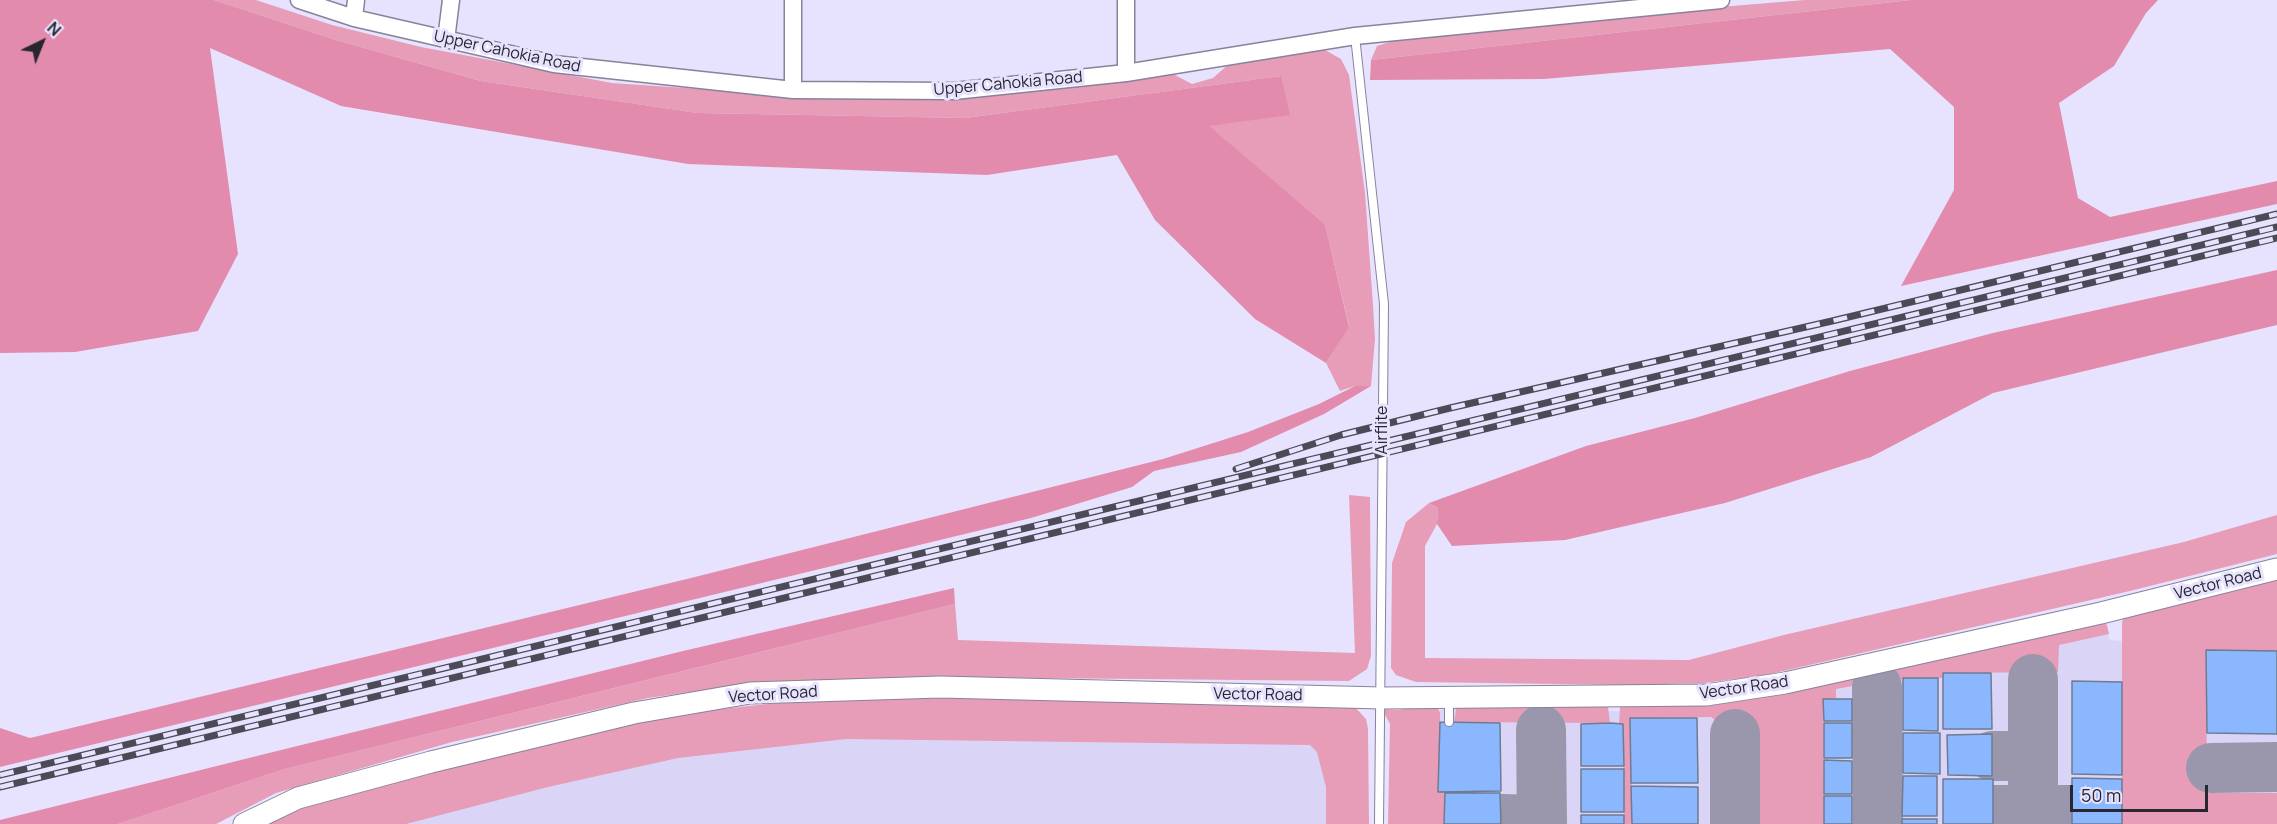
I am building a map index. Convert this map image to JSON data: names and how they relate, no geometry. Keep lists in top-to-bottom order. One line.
{"streets":{"street":["Upper Cahokia Road","Vector Road"],"lane":["Airflite"]},"crossings":[["Upper Cahokia Road","Airflite"],["Airflite","Vector Road"]],"scale_bar":"50 m","north":"top right"}
